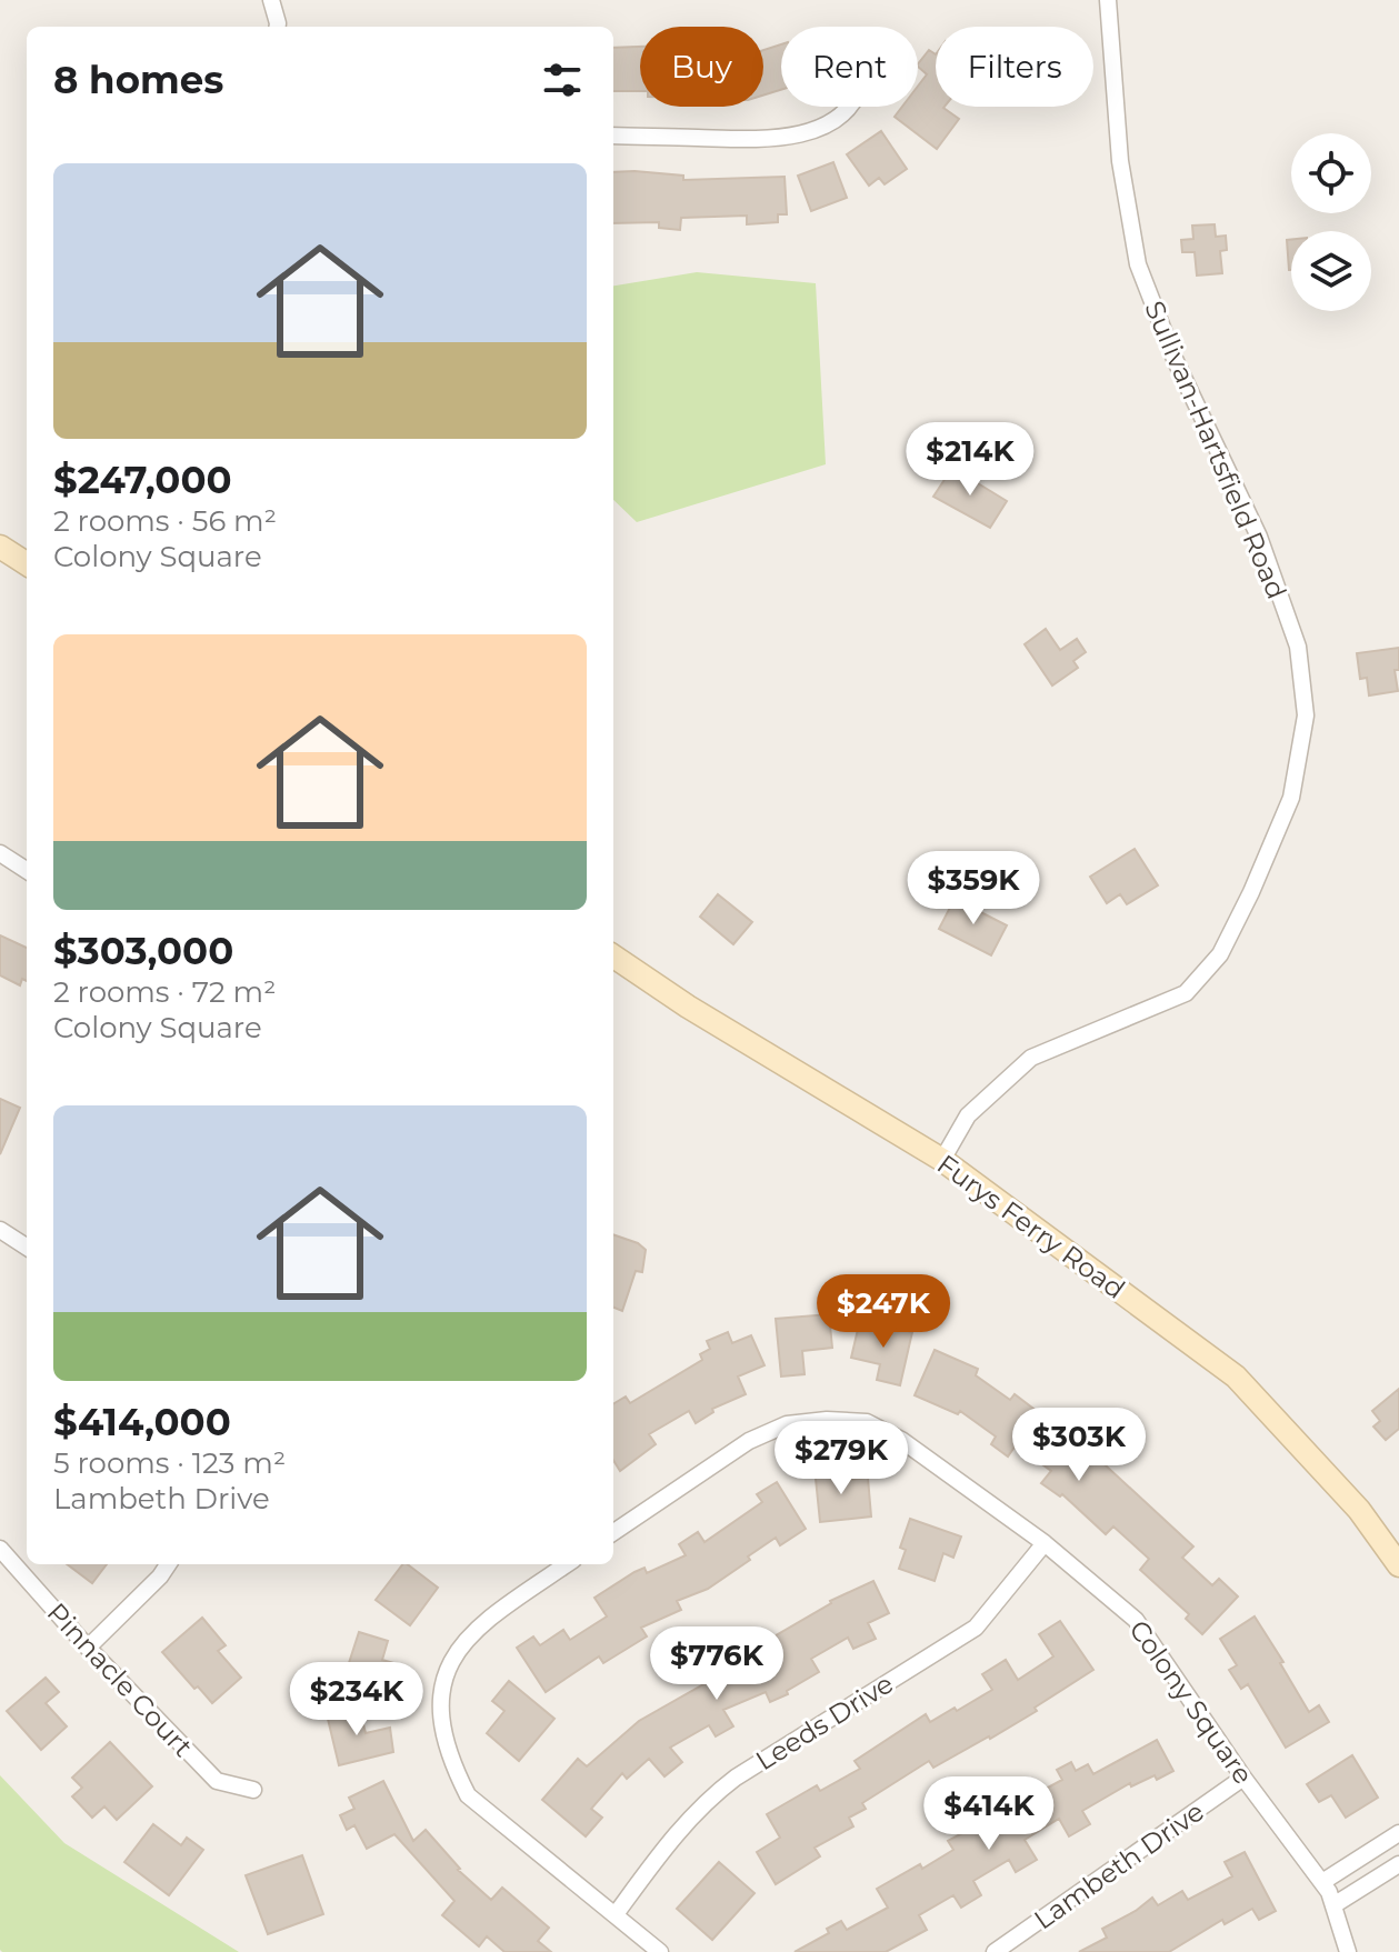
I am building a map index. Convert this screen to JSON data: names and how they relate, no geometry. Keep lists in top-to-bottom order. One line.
{"streets":{"main road":["Furys Ferry Road"],"street":["Sullivan-Hartsfield Road","Pinnacle Court","Colony Square","Leeds Drive","Lambeth Drive"]},"crossings":[["Sullivan-Hartsfield Road","Furys Ferry Road"],["Colony Square","Leeds Drive"],["Colony Square","Lambeth Drive"]],"page":{"chip":["Buy","Rent","Filters"],"heading":"8 homes","list":[{"name":"$247,000","note":"2 rooms · 56 m² · Colony Square"},{"name":"$303,000","note":"2 rooms · 72 m² · Colony Square"},{"name":"$414,000","note":"5 rooms · 123 m² · Lambeth Drive"}],"price":["$214K","$359K","$247K","$303K","$279K","$776K","$234K","$414K"]}}
